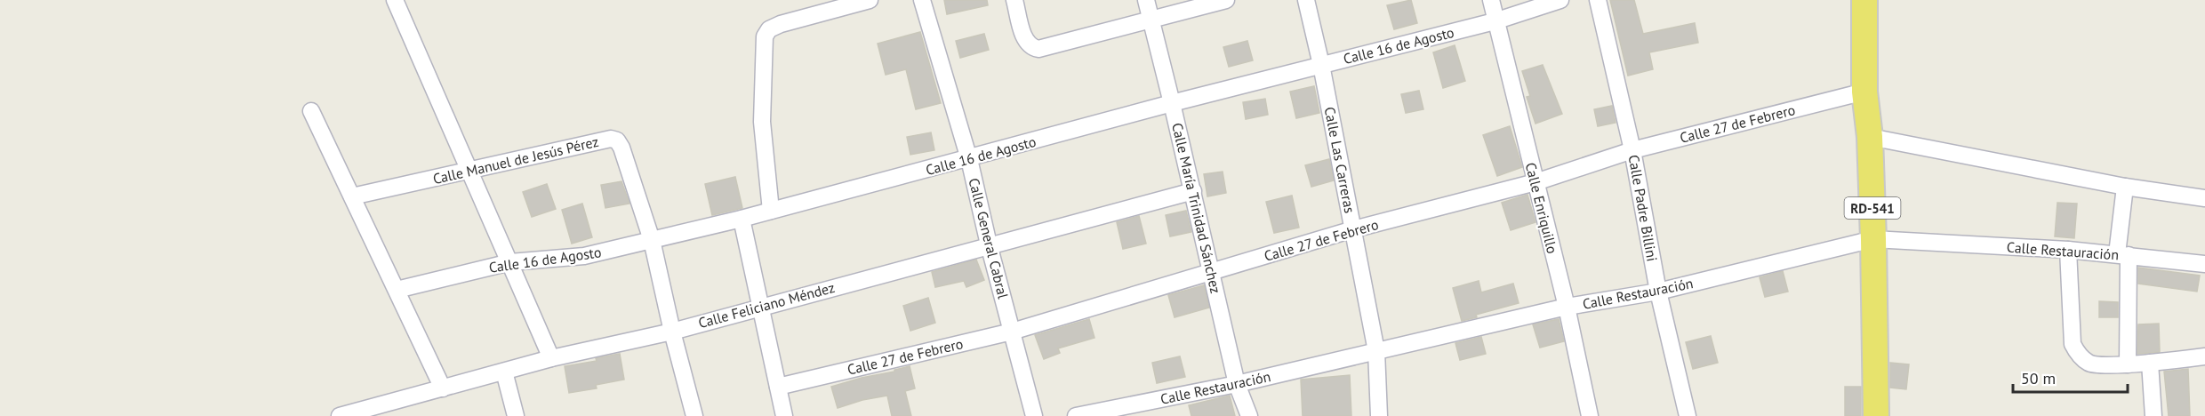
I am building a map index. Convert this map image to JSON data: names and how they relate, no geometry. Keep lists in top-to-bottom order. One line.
{"streets":{"main road":["RD-541"],"street":["Calle 16 de Agosto","Calle 27 de Febrero","Calle Manuel de Jesús Pérez","Calle Las Carreras","Calle María Trinidad Sánchez","Calle Enriquillo","Calle Padre Billini","Calle General Cabral","Calle Restauración","Calle Feliciano Méndez"]},"crossings":[["Calle 16 de Agosto","Calle Manuel de Jesús Pérez"],["Calle 16 de Agosto","Calle Las Carreras"],["Calle 16 de Agosto","Calle María Trinidad Sánchez"],["Calle 16 de Agosto","Calle Enriquillo"],["Calle 16 de Agosto","Calle General Cabral"],["Calle 27 de Febrero","Calle Las Carreras"],["Calle 27 de Febrero","Calle María Trinidad Sánchez"],["Calle 27 de Febrero","Calle Enriquillo"],["Calle 27 de Febrero","Calle Padre Billini"],["Calle 27 de Febrero","RD-541"],["Calle 27 de Febrero","Calle General Cabral"],["Calle Manuel de Jesús Pérez","Calle Feliciano Méndez"],["Calle Las Carreras","Calle Restauración"],["Calle María Trinidad Sánchez","Calle Restauración"],["Calle María Trinidad Sánchez","Calle Feliciano Méndez"],["Calle Enriquillo","Calle Restauración"],["Calle Padre Billini","Calle Restauración"],["RD-541","Calle Restauración"],["Calle General Cabral","Calle Feliciano Méndez"]],"scale_bar":"50 m"}
